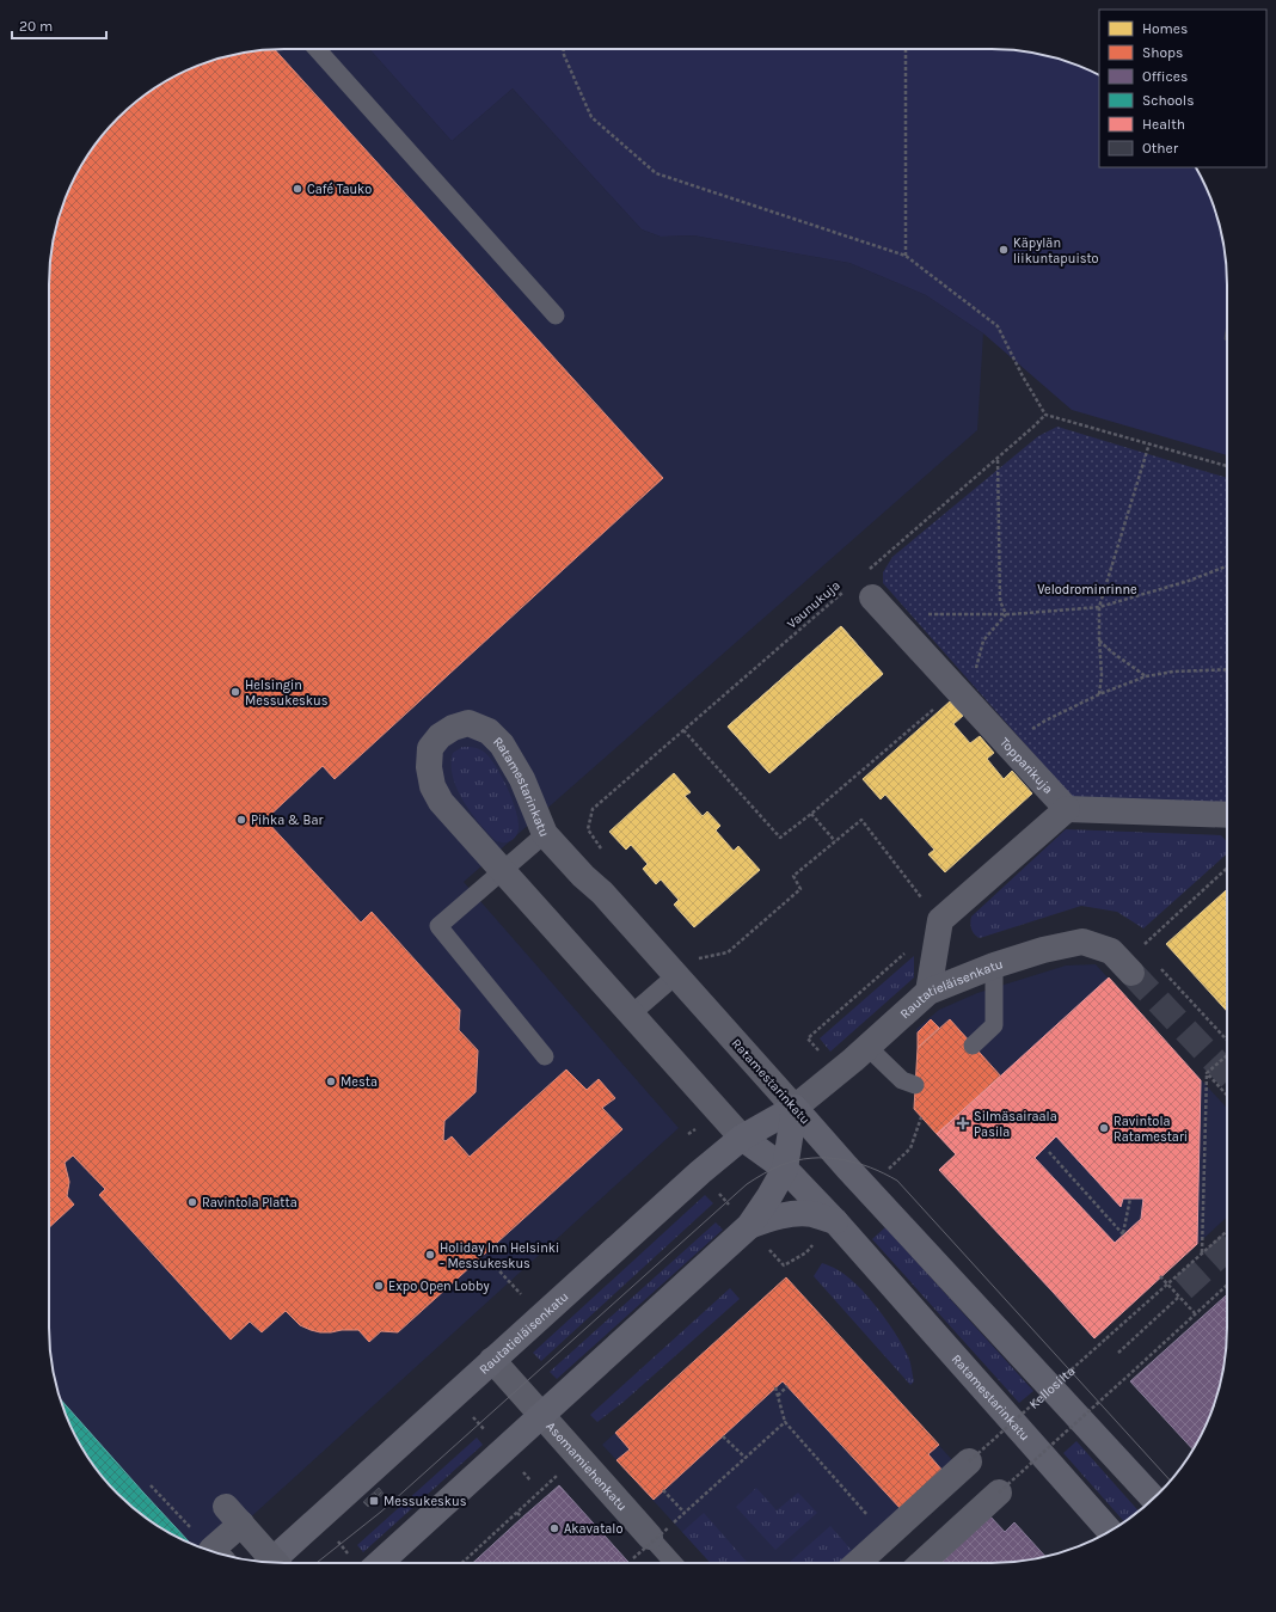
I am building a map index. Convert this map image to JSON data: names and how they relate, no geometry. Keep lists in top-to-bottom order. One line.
{"streets":{"street":["Topparikuja","Ratamestarinkatu","Rautatieläisenkatu","Asemamiehenkatu"],"path":["Vaunukuja","Kellosilta"]},"crossings":[["Vaunukuja","Topparikuja"],["Ratamestarinkatu","Rautatieläisenkatu"],["Rautatieläisenkatu","Asemamiehenkatu"]],"parks":["Velodrominrinne"],"places":{"other":["Café Tauko","Käpylän liikuntapuisto","Helsingin Messukeskus","Pihka & Bar","Mesta","Ravintola Ratamestari","Ravintola Platta","Holiday Inn Helsinki - Messukeskus","Expo Open Lobby","Akavatalo"],"health":["Silmäsairaala Pasila"],"transit":["Messukeskus"]},"legend":["Homes","Shops","Offices","Schools","Health","Other"],"scale_bar":"20 m"}
